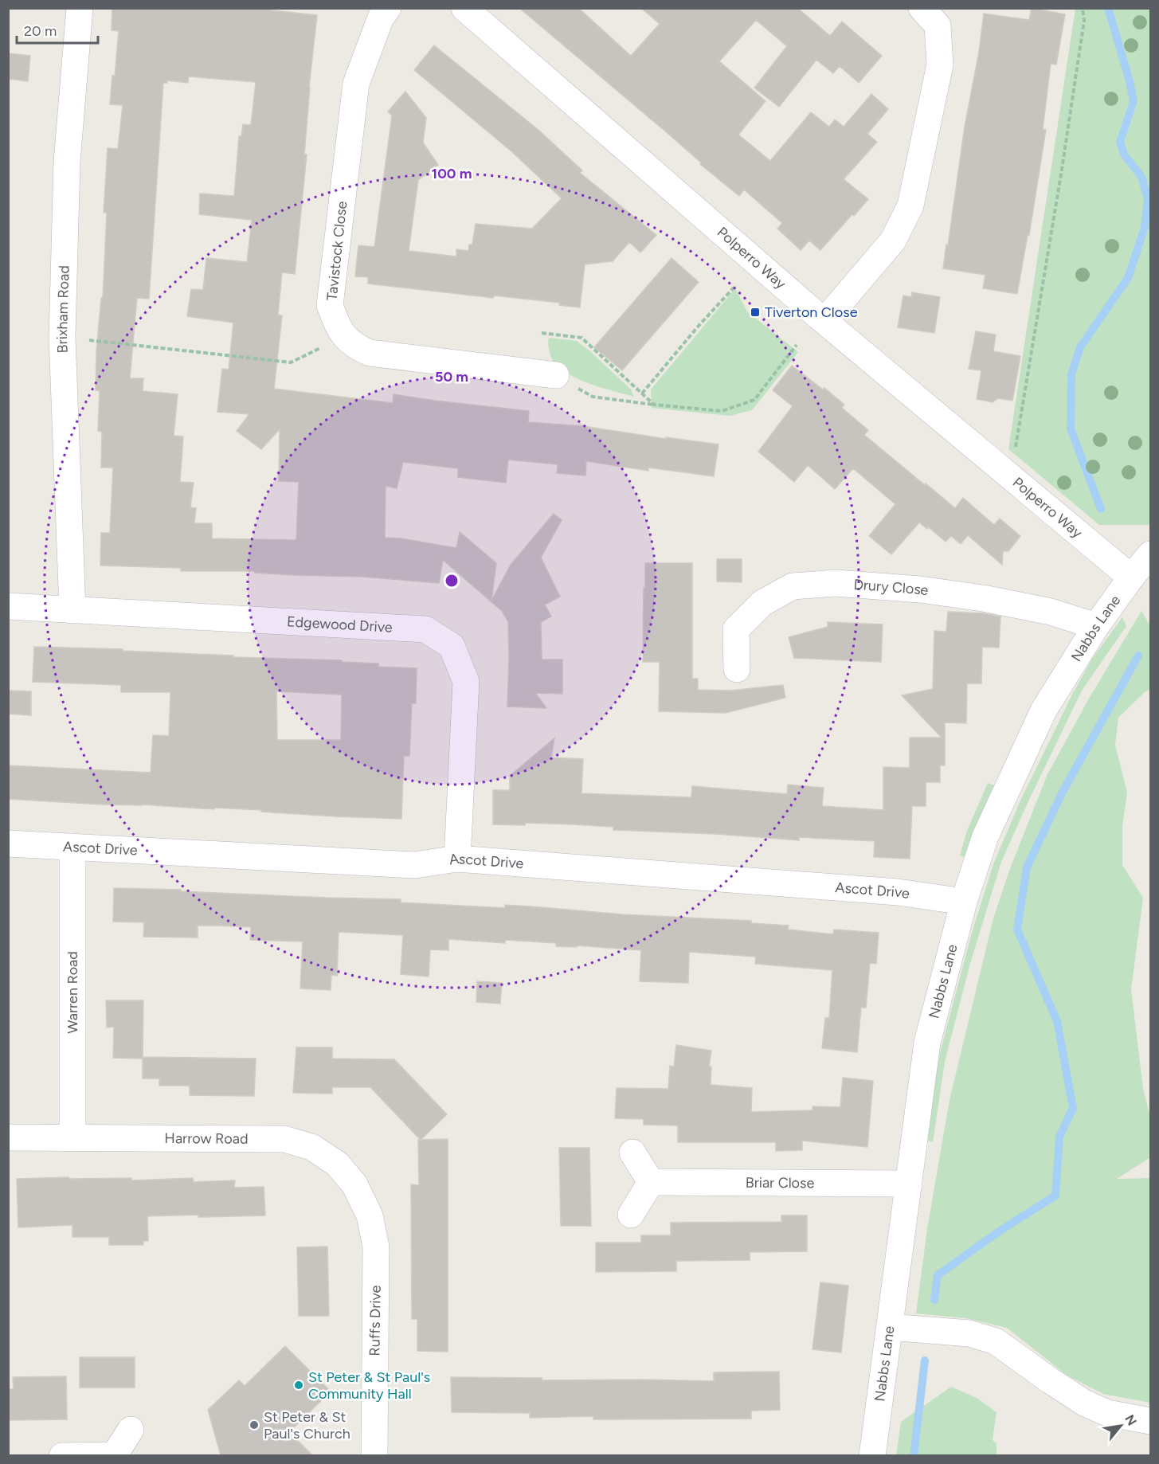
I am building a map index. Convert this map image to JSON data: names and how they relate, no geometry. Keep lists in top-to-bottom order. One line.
{"streets":{"street":["Tavistock Close","Polperro Way","Brixham Road","Drury Close","Edgewood Drive","Nabbs Lane","Ascot Drive","Warren Road","Harrow Road","Briar Close","Ruffs Drive"]},"crossings":[["Polperro Way","Nabbs Lane"],["Brixham Road","Edgewood Drive"],["Drury Close","Nabbs Lane"],["Edgewood Drive","Ascot Drive"],["Nabbs Lane","Ascot Drive"],["Nabbs Lane","Briar Close"],["Ascot Drive","Warren Road"],["Warren Road","Harrow Road"],["Harrow Road","Ruffs Drive"]],"places":{"transit":["Tiverton Close"],"other":["St Peter & St Paul's Community Hall","St Peter & St Paul's Church"]},"scale_bar":"20 m","north":"top right","rings":["100 m","50 m"]}
